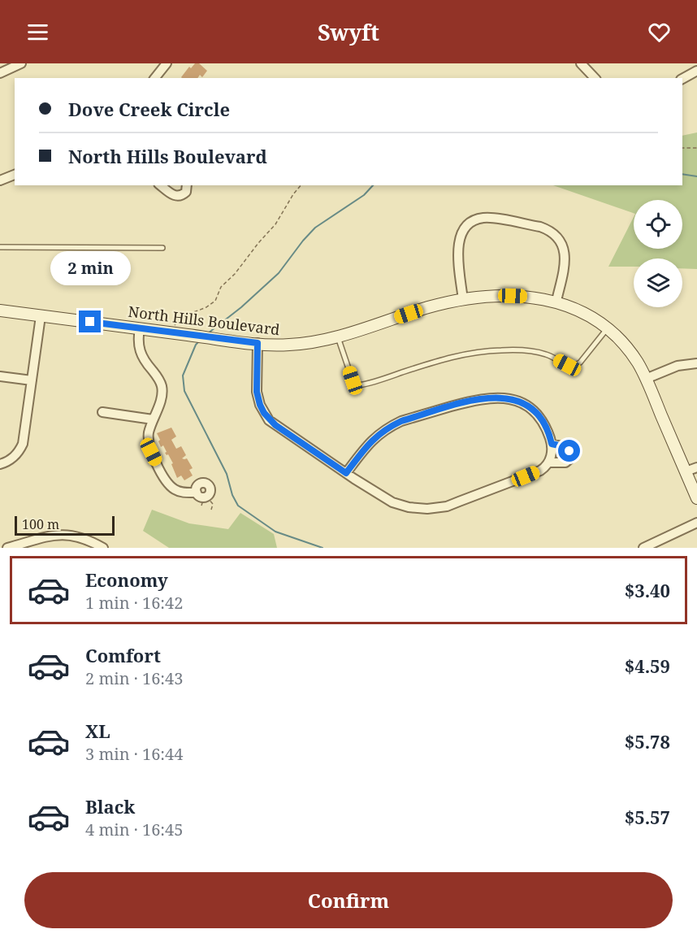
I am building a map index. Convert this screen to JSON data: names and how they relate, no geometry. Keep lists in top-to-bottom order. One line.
{"streets":{"street":["North Hills Boulevard"]},"scale_bar":"100 m","page":{"header":"Swyft","banner":["Dove Creek Circle","North Hills Boulevard"],"bubble":"2 min","scale":"100 m","list":[{"name":"Economy","note":"1 min · 16:42","value":"$3.40"},{"name":"Comfort","note":"2 min · 16:43","value":"$4.59"},{"name":"XL","note":"3 min · 16:44","value":"$5.78"},{"name":"Black","note":"4 min · 16:45","value":"$5.57"}],"buttons":"Confirm"}}
